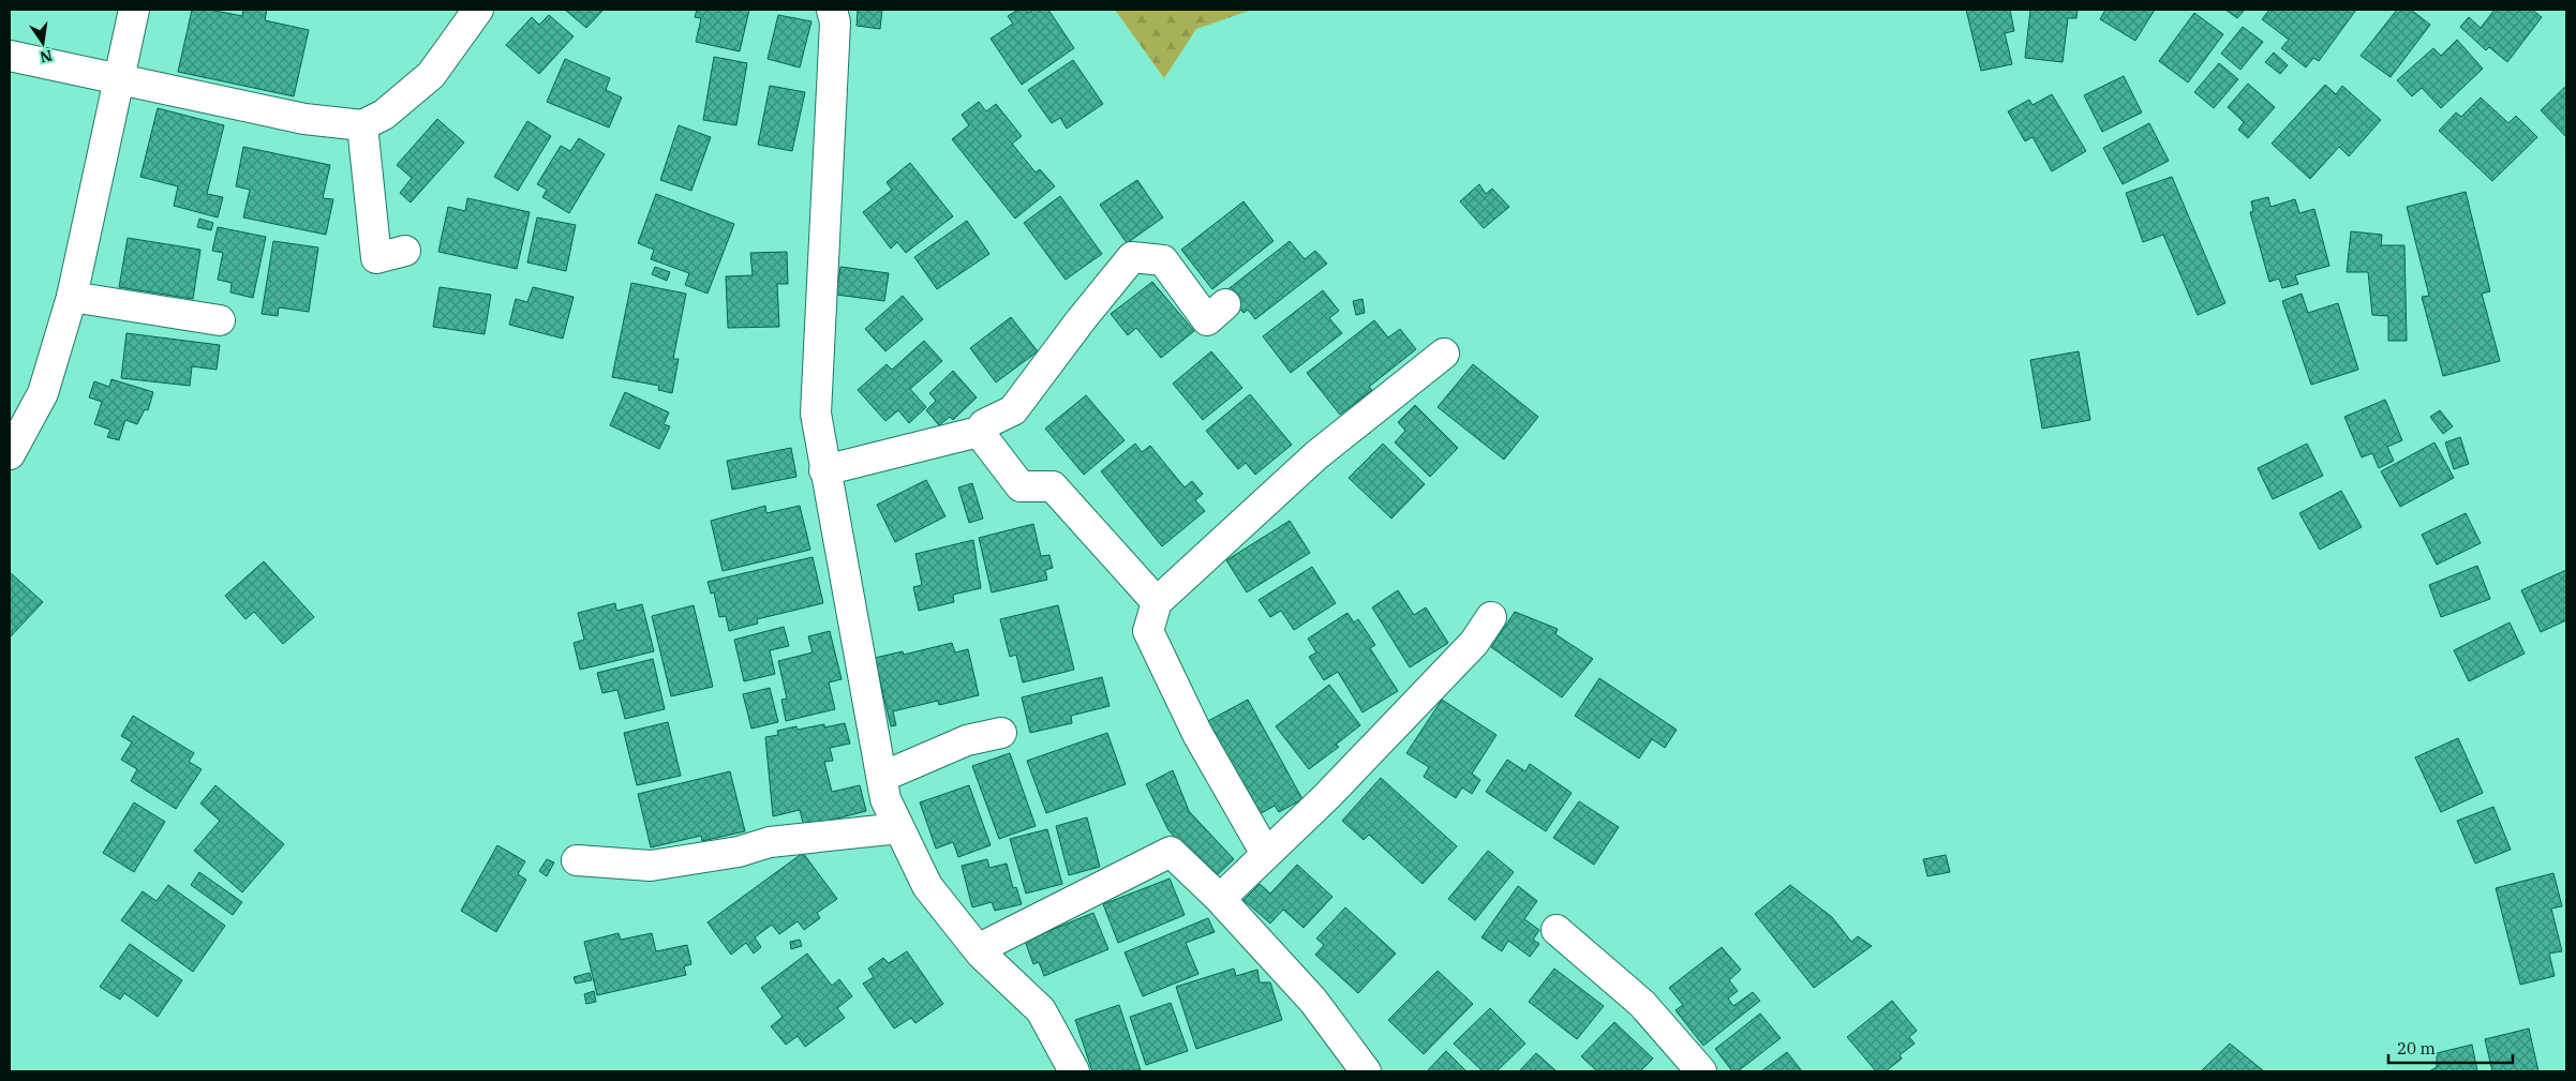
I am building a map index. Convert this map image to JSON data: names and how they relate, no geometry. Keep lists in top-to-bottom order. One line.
{"scale_bar":"20 m","north":"bottom"}
